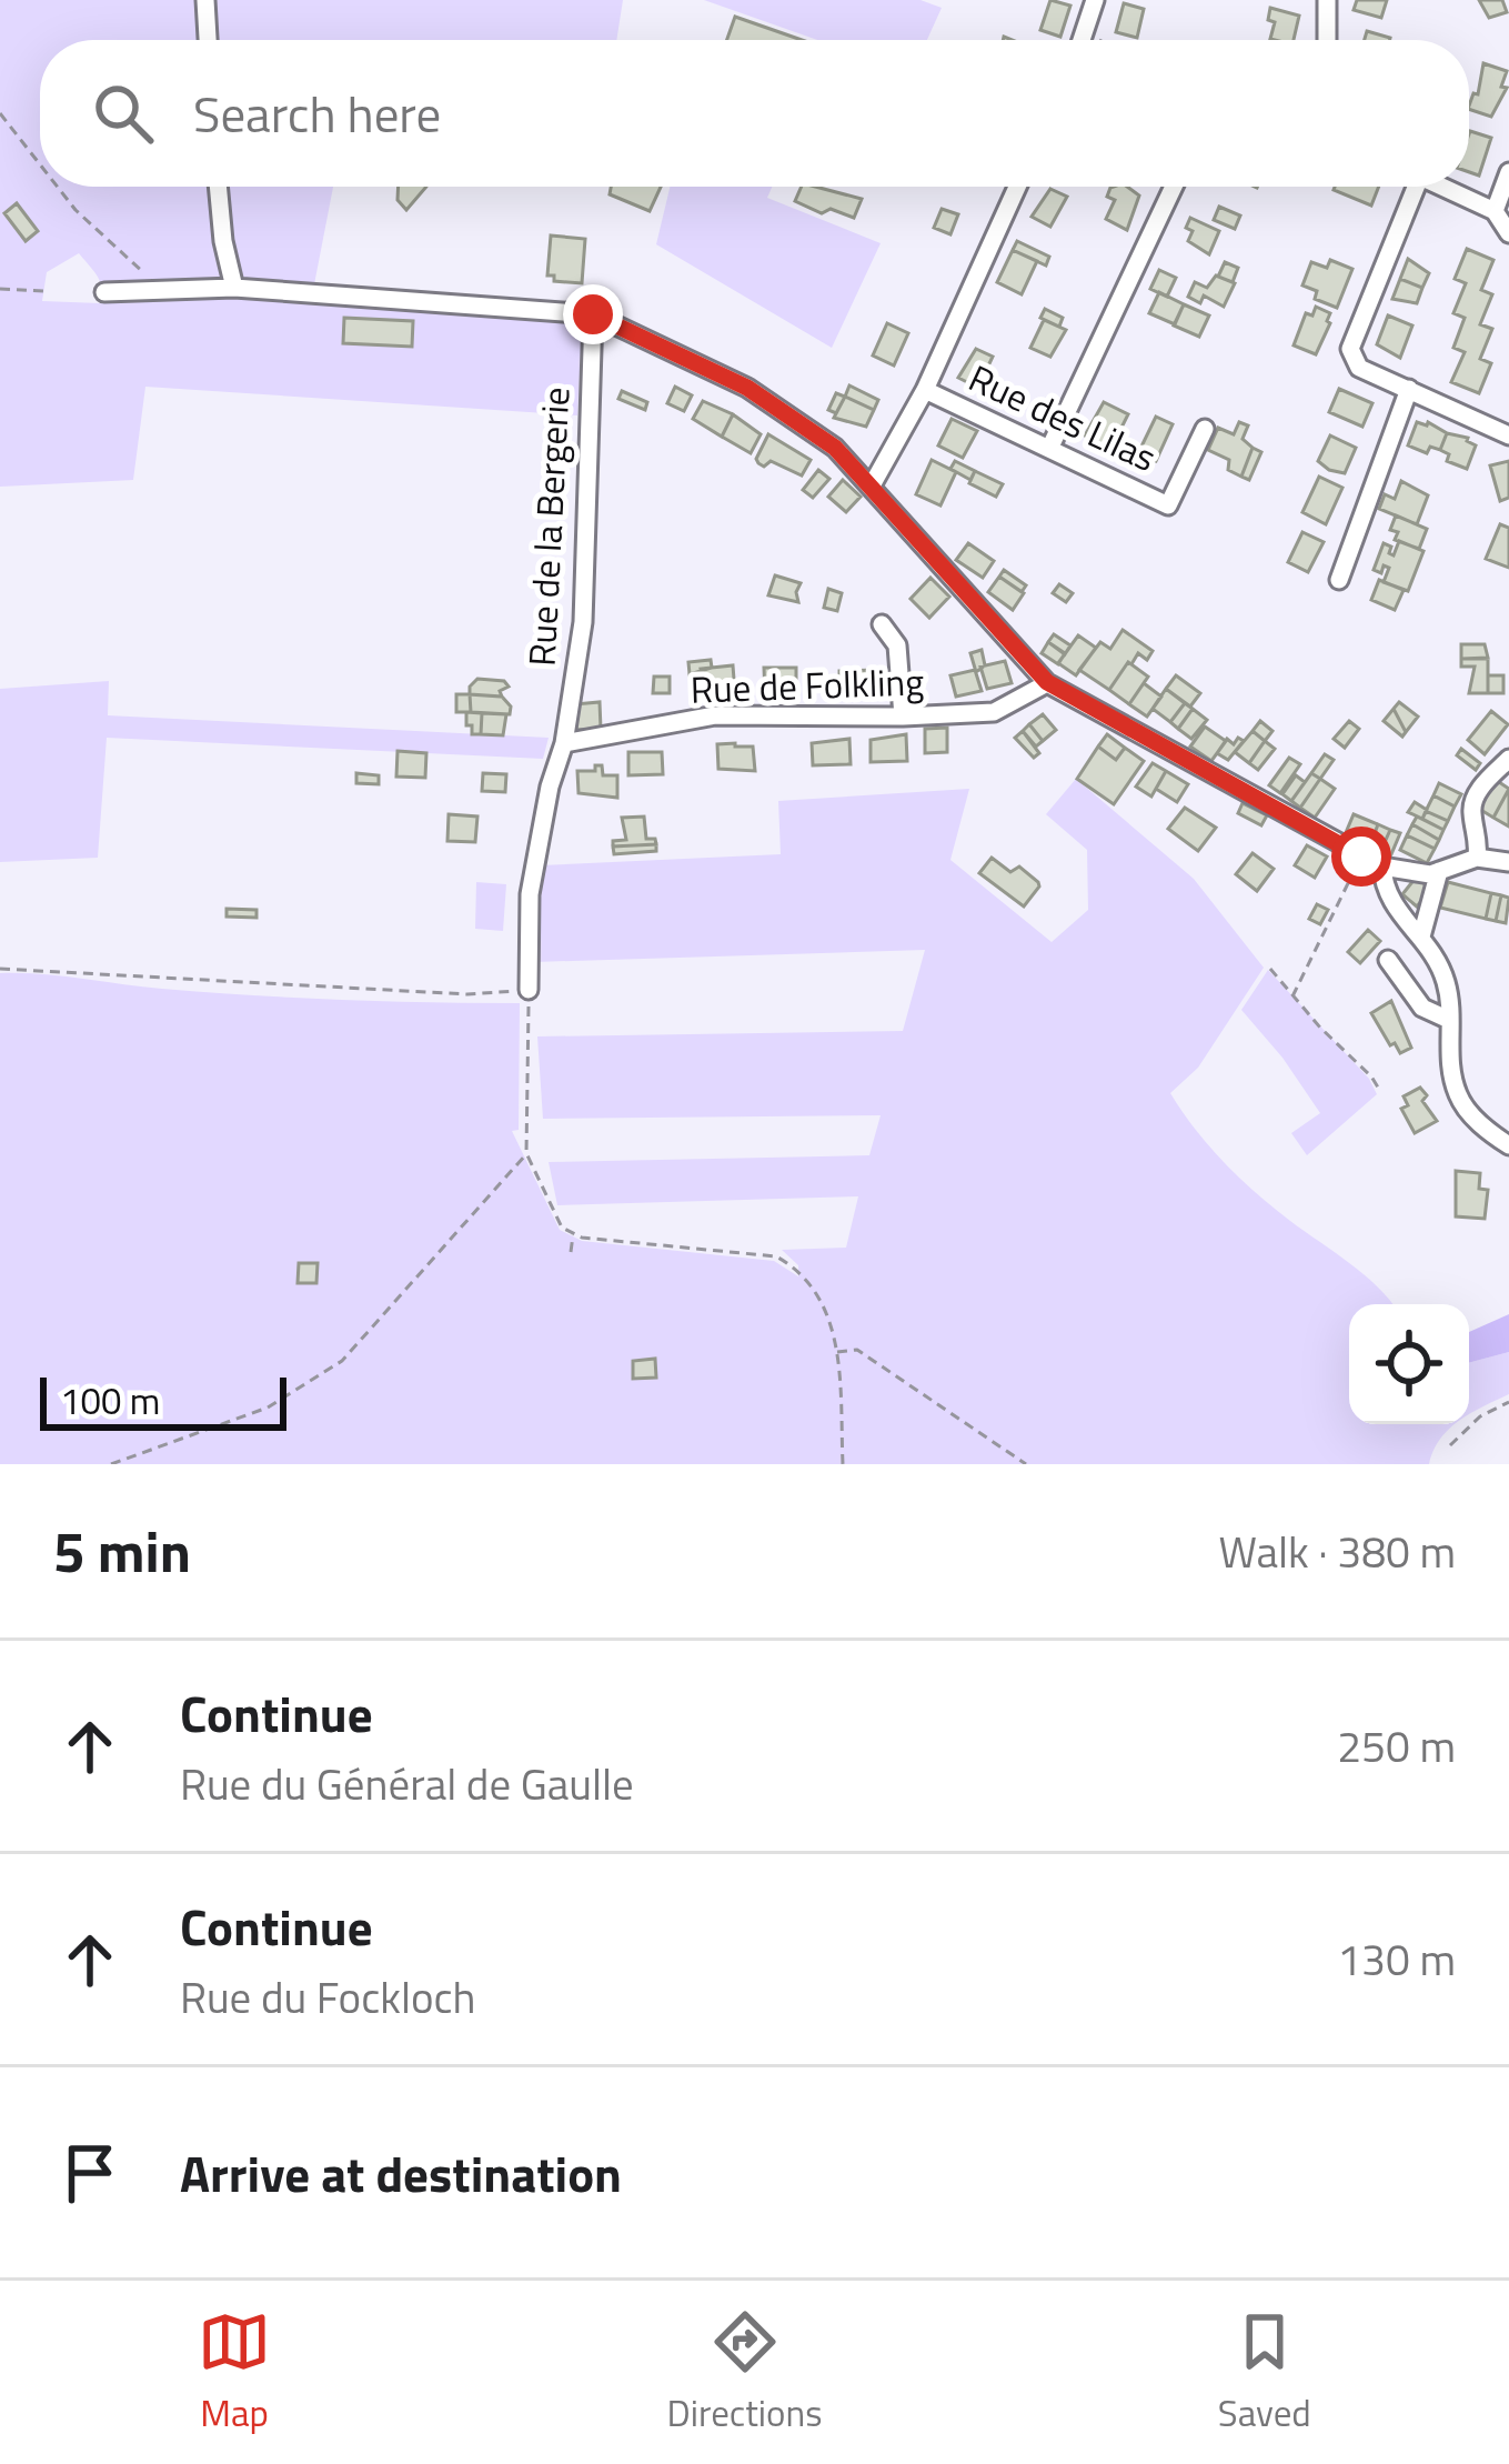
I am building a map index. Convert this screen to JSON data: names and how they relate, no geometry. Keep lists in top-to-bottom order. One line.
{"streets":{"street":["Rue des Lilas","Rue de la Bergerie","Rue de Folkling"]},"crossings":[["Rue de la Bergerie","Rue de Folkling"]],"scale_bar":"100 m","page":{"search":"Search here","scale":"100 m","heading":["5 min","Walk · 380 m"],"list":[["Continue","Rue du Général de Gaulle","250 m"],["Continue","Rue du Fockloch","130 m"],"Arrive at destination"],"nav":["Map","Directions","Saved"]}}
